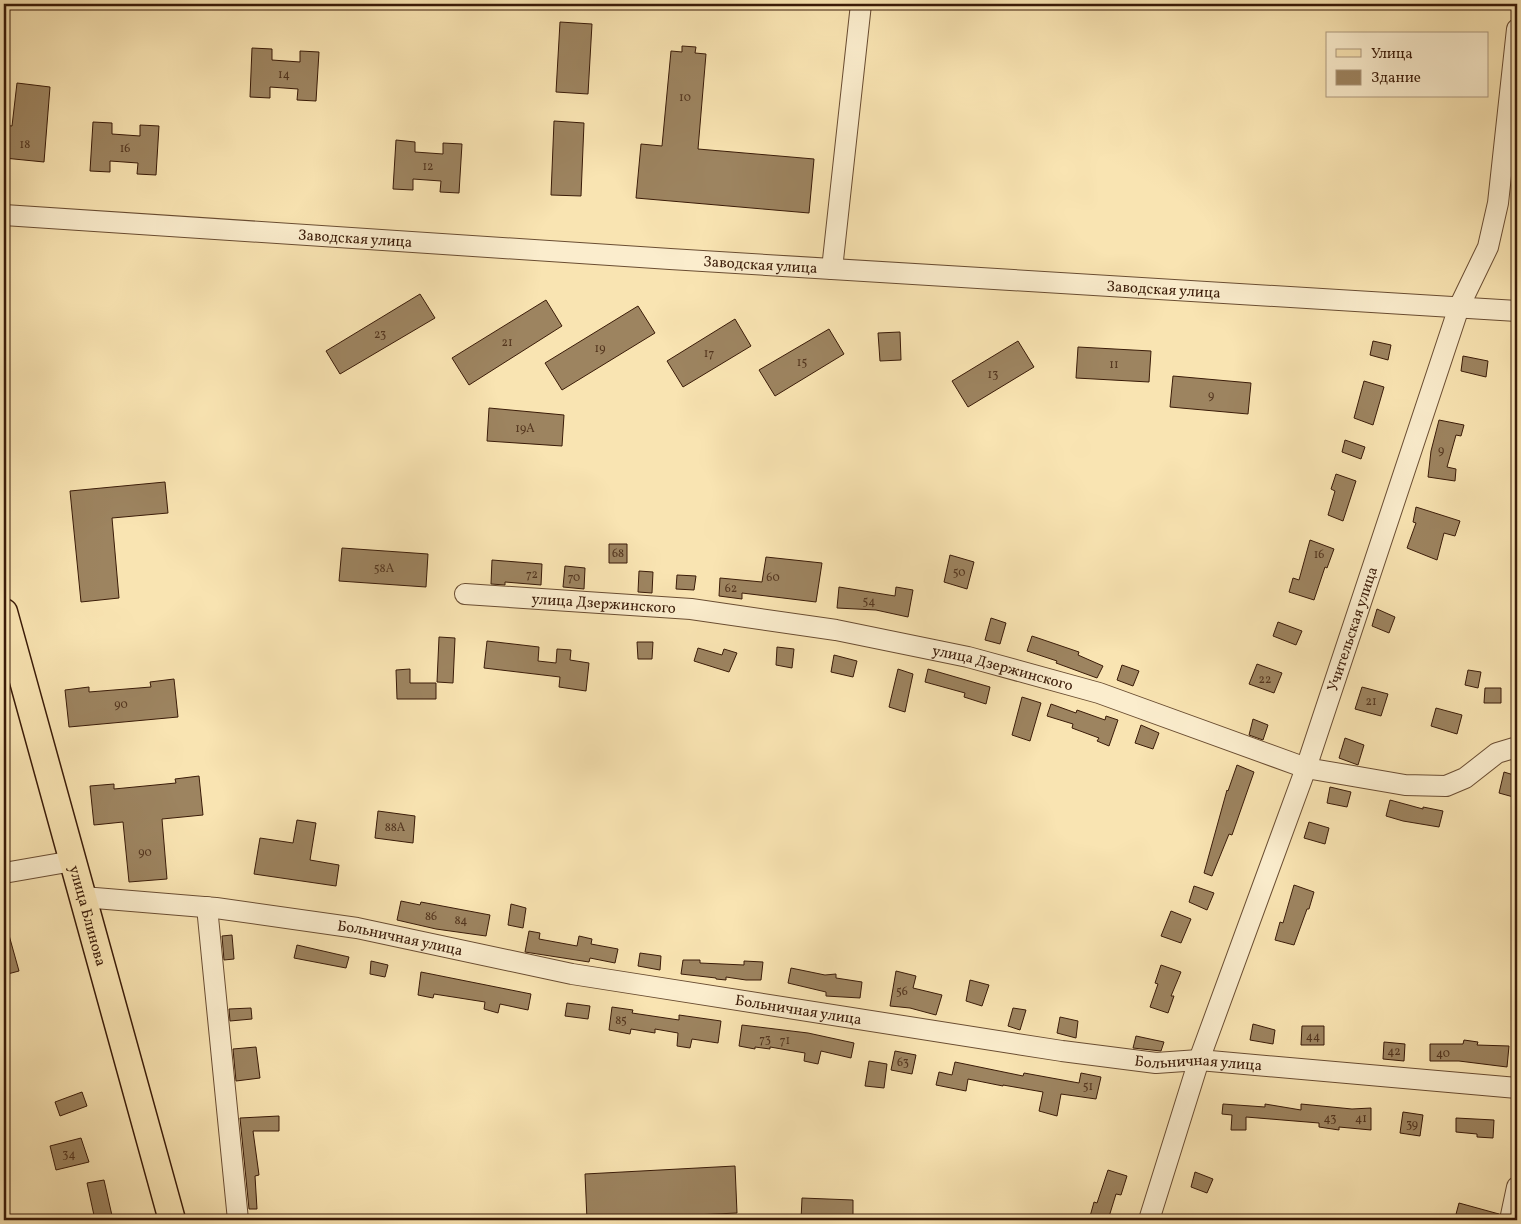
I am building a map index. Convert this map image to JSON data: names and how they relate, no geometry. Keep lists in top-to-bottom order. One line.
{"streets":{"main road":["улица Блинова"],"street":["Заводская улица","улица Дзержинского","Учительская улица","Больничная улица"]},"crossings":[["Заводская улица","Учительская улица"],["улица Дзержинского","Учительская улица"],["Учительская улица","Больничная улица"],["улица Блинова","Больничная улица"]],"house_numbers":["14","10","18","16","12","23","21","19","17","15","11","13","9","19А","9","68","16","58А","50","72","70","60","62","54","22","21","90","88А","90","86","84","56","85","44","73","71","42","40","63","51","43","41","39","34"],"legend":["Улица","Здание"]}
